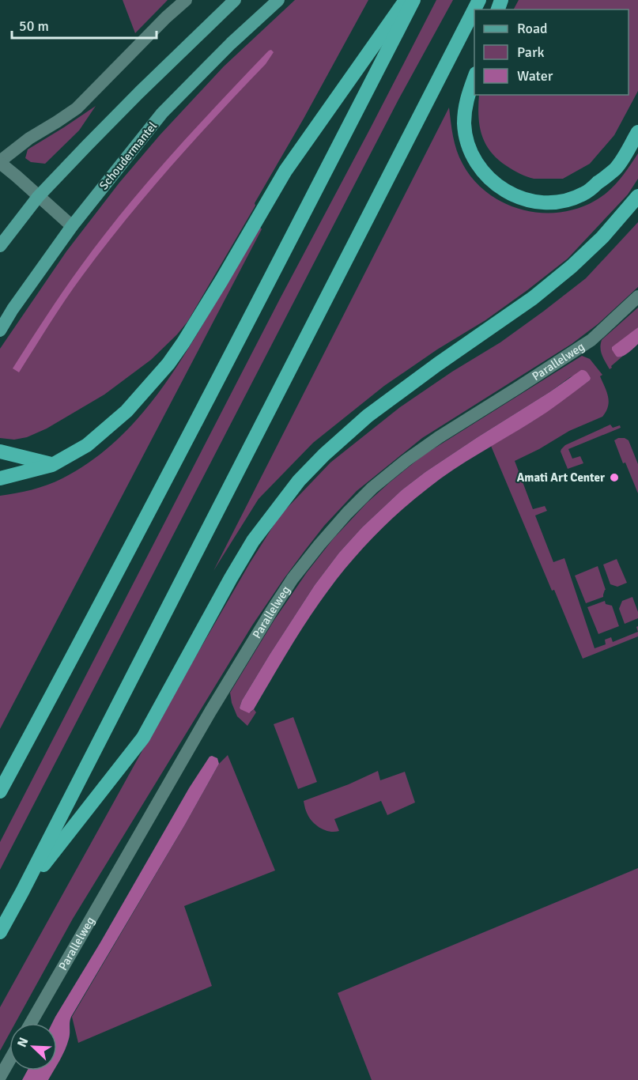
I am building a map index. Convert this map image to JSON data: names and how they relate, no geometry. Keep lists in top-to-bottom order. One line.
{"streets":{"main road":["Schoudermantel"],"street":["Parallelweg"]},"places":["Amati Art Center"],"legend":["Road","Park","Water"],"scale_bar":"50 m","north":"top left"}
